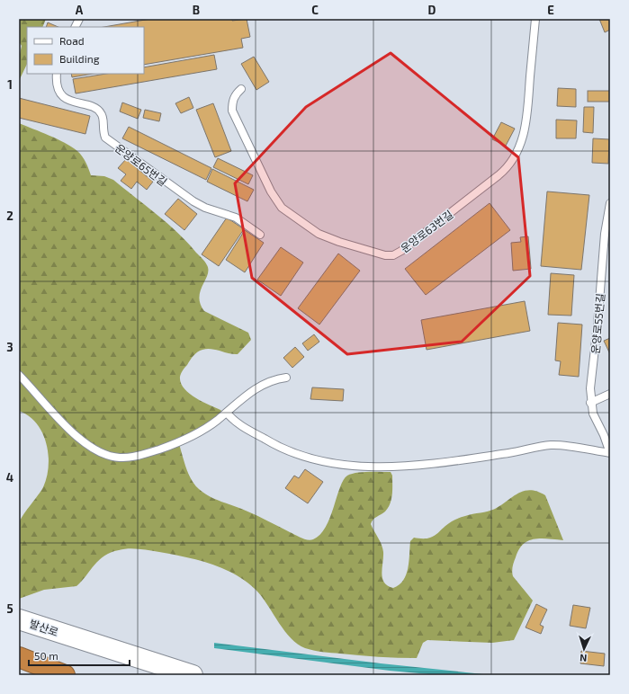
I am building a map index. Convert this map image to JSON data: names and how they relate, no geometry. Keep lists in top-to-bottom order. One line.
{"streets":{"street":["발산로"],"lane":["운양로65번길","운양로63번길","운양로55번길"]},"legend":["Road","Building"],"scale_bar":"50 m","north":"bottom","grid":{"columns":["A","B","C","D","E"],"rows":["1","2","3","4","5"]}}
